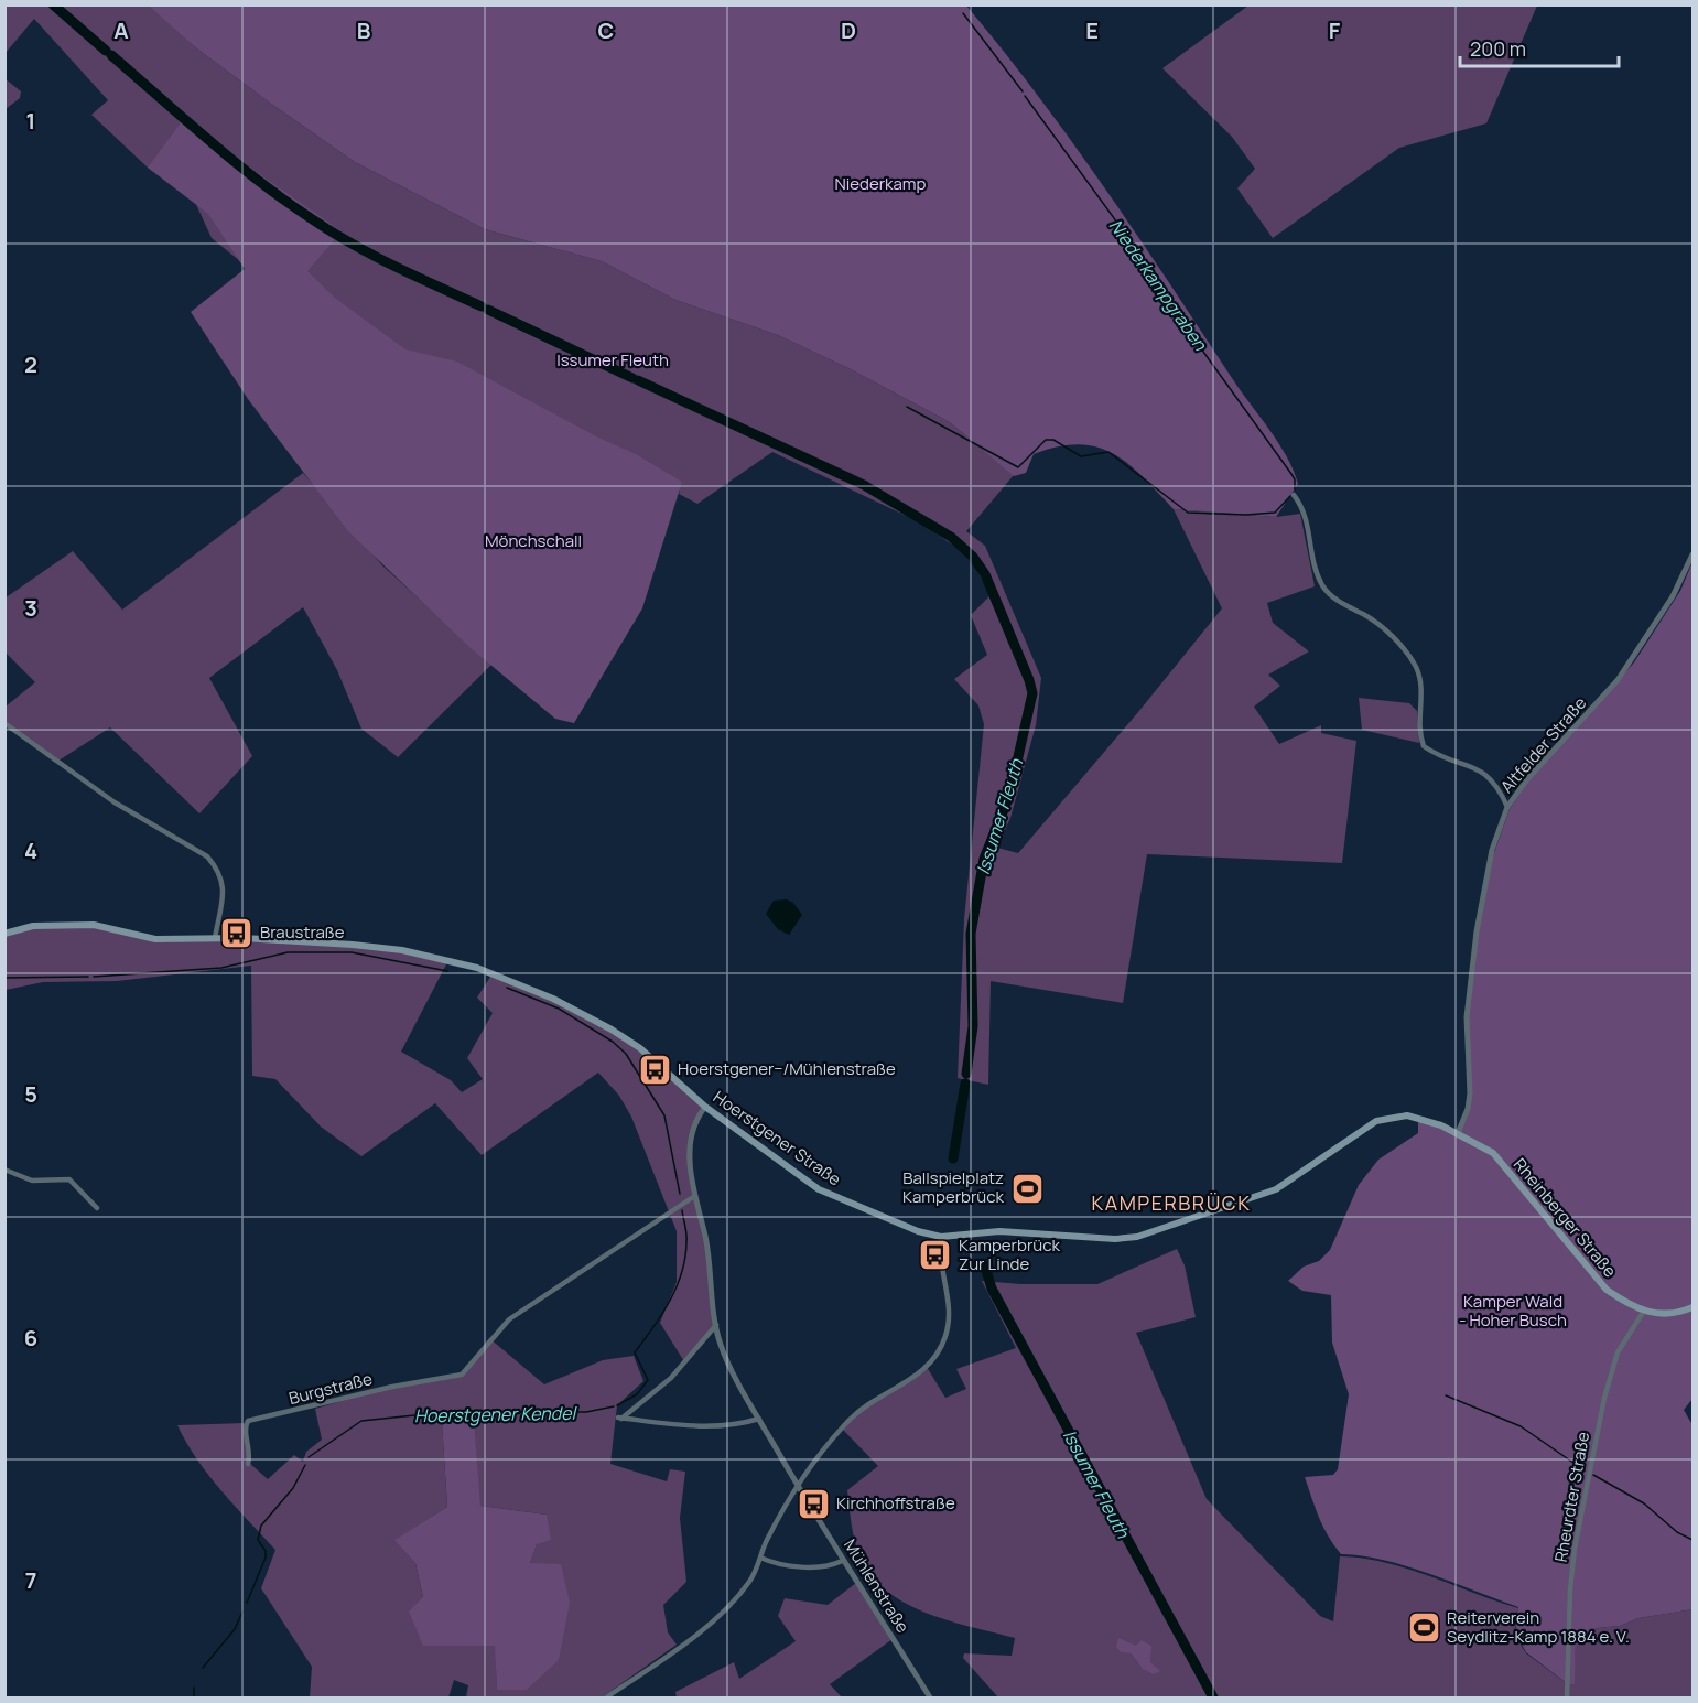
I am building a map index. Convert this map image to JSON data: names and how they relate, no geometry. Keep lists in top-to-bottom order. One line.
{"streets":{"main road":["Hoerstgener Straße","Rheinberger Straße"],"street":["Altfelder Straße","Burgstraße","Rheurdter Straße","Mühlenstraße"]},"crossings":[["Altfelder Straße","Hoerstgener Straße"],["Altfelder Straße","Rheinberger Straße"],["Hoerstgener Straße","Rheinberger Straße"],["Hoerstgener Straße","Mühlenstraße"],["Rheinberger Straße","Rheurdter Straße"],["Burgstraße","Mühlenstraße"]],"districts":["KAMPERBRÜCK"],"water":["Niederkampgraben","Issumer Fleuth","Hoerstgener Kendel"],"parks":["Niederkamp","Issumer Fleuth","Mönchschall","Kamper Wald - Hoher Busch"],"places":{"bus stop":["Braustraße","Hoerstgener−/Mühlenstraße","Kamperbrück Zur Linde","Kirchhoffstraße"],"sports":["Ballspielplatz Kamperbrück","Reiterverein Seydlitz-Kamp 1884 e. V."]},"scale_bar":"200 m","grid":{"columns":["A","B","C","D","E","F"],"rows":["1","2","3","4","5","6","7"]}}
